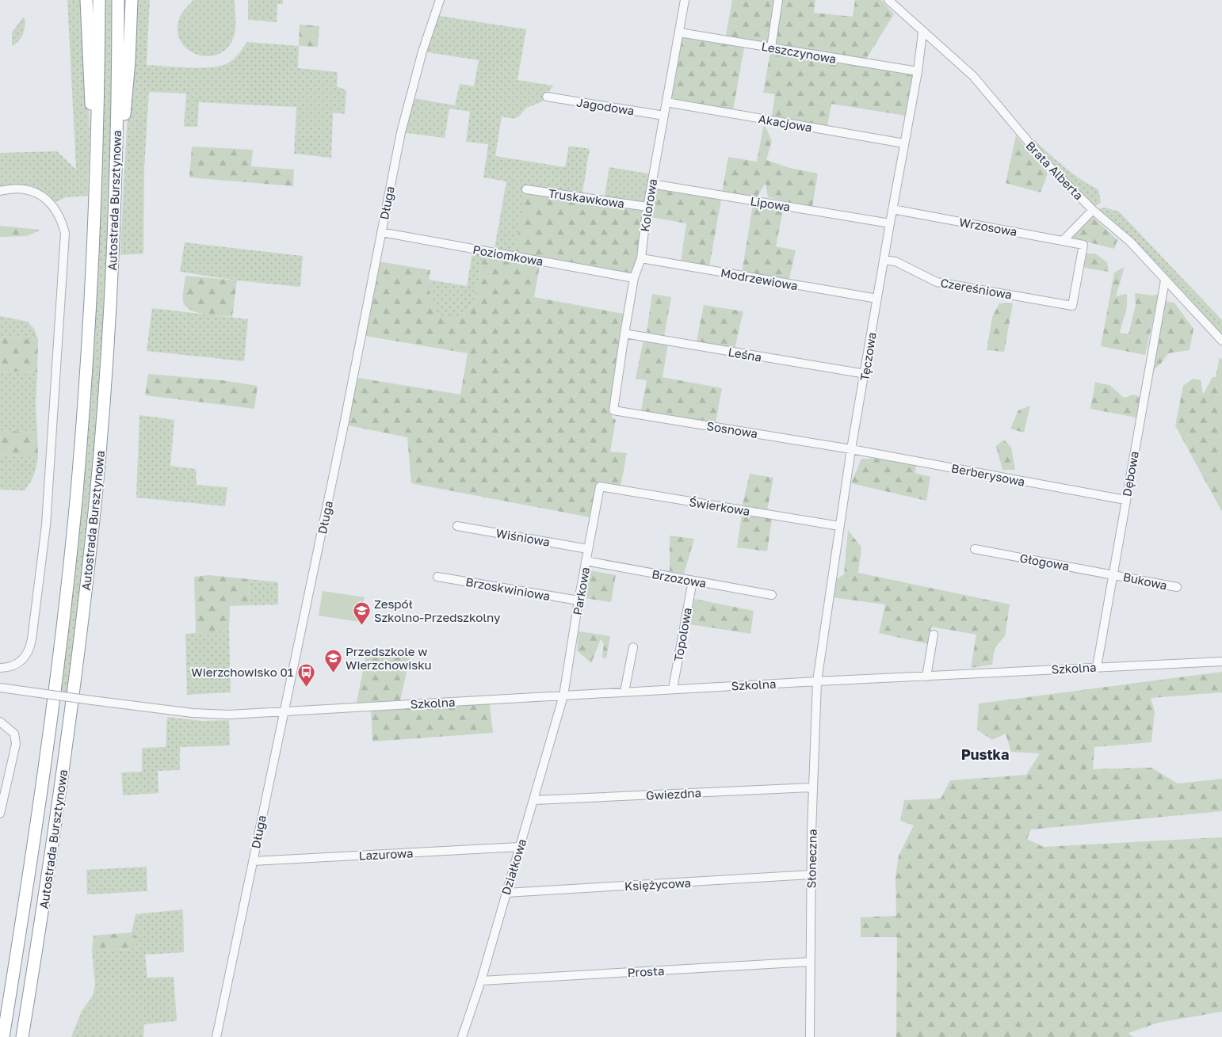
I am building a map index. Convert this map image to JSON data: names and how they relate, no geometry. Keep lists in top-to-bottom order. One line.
{"streets":{"highway":["Autostrada Bursztynowa"],"street":["Leszczynowa","Jagodowa","Akacjowa","Brata Alberta","Truskawkowa","Długa","Lipowa","Kolorowa","Wrzosowa","Poziomkowa","Modrzewiowa","Czereśniowa","Leśna","Tęczowa","Sosnowa","Dębowa","Berberysowa","Świerkowa","Wiśniowa","Głogowa","Brzozowa","Bukowa","Brzoskwiniowa","Parkowa","Topolowa","Szkolna","Gwiezdna","Lazurowa","Słoneczna","Działkowa","Księżycowa","Prosta"]},"crossings":[["Leszczynowa","Kolorowa"],["Leszczynowa","Tęczowa"],["Jagodowa","Kolorowa"],["Akacjowa","Kolorowa"],["Akacjowa","Tęczowa"],["Brata Alberta","Tęczowa"],["Brata Alberta","Dębowa"],["Truskawkowa","Kolorowa"],["Długa","Poziomkowa"],["Długa","Szkolna"],["Długa","Lazurowa"],["Lipowa","Kolorowa"],["Lipowa","Tęczowa"],["Kolorowa","Poziomkowa"],["Kolorowa","Modrzewiowa"],["Kolorowa","Leśna"],["Kolorowa","Sosnowa"],["Wrzosowa","Czereśniowa"],["Wrzosowa","Tęczowa"],["Modrzewiowa","Tęczowa"],["Czereśniowa","Tęczowa"],["Leśna","Tęczowa"],["Tęczowa","Sosnowa"],["Tęczowa","Berberysowa"],["Tęczowa","Świerkowa"],["Tęczowa","Szkolna"],["Tęczowa","Słoneczna"],["Sosnowa","Berberysowa"],["Dębowa","Berberysowa"],["Dębowa","Głogowa"],["Dębowa","Bukowa"],["Dębowa","Szkolna"],["Świerkowa","Parkowa"],["Wiśniowa","Parkowa"],["Głogowa","Bukowa"],["Brzozowa","Parkowa"],["Brzozowa","Topolowa"],["Brzoskwiniowa","Parkowa"],["Parkowa","Szkolna"],["Parkowa","Działkowa"],["Topolowa","Szkolna"],["Szkolna","Słoneczna"],["Szkolna","Działkowa"],["Gwiezdna","Słoneczna"],["Gwiezdna","Działkowa"],["Lazurowa","Działkowa"],["Słoneczna","Księżycowa"],["Słoneczna","Prosta"],["Działkowa","Księżycowa"],["Działkowa","Prosta"]],"districts":["Pustka"],"places":{"school or university":["Zespół Szkolno-Przedszkolny","Przedszkole w Wierzchowisku"],"bus stop":["Wierzchowisko 01"]}}
